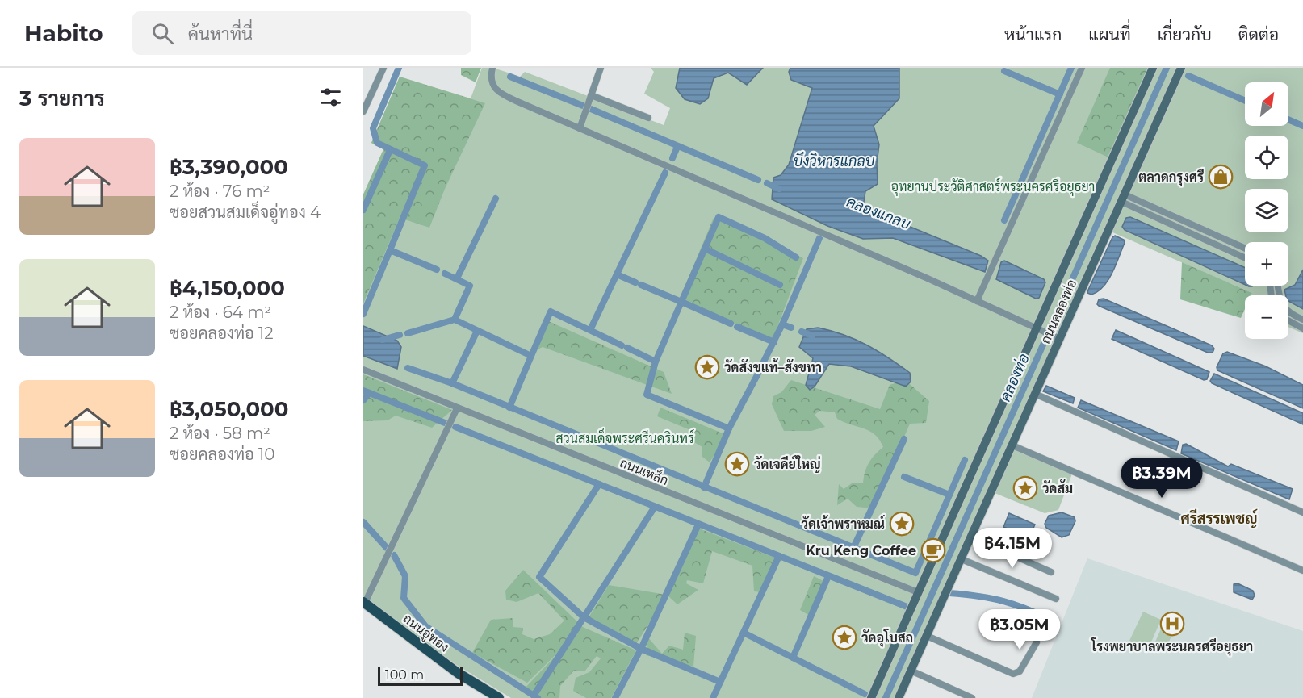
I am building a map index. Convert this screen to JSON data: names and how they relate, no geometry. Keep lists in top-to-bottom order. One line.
{"streets":{"main road":["ถนนอู่ทอง"],"street":["ถนนคลองท่อ","ถนนเหล็ก"]},"crossings":[["ถนนคลองท่อ","ถนนเหล็ก"]],"districts":["ศรีสรรเพชญ์"],"water":["บึงวิหารแกลบ","คลองแกลบ","คลองท่อ"],"parks":["อุทยานประวัติศาสตร์พระนครศรีอยุธยา","สวนสมเด็จพระศรีนครินทร์"],"places":{"shop":["ตลาดกรุงศรี"],"place":["วัดสังขแท้–สังขทา","วัดเจดีย์ใหญ่","วัดส้ม","วัดเจ้าพราหมณ์","วัดอุโบสถ"],"cafe":["Kru Keng Coffee"],"hospital":["โรงพยาบาลพระนครศรีอยุธยา"]},"scale_bar":"100 m","north":"top right","page":{"header":"Habito","search":"ค้นหาที่นี่","nav":["หน้าแรก","แผนที่","เกี่ยวกับ","ติดต่อ"],"heading":"3 รายการ","map_buttons":["+","−"],"list":[{"name":"฿3,390,000","note":"2 ห้อง · 76 m² · ซอยสวนสมเด็จอู่ทอง 4"},{"name":"฿4,150,000","note":"2 ห้อง · 64 m² · ซอยคลองท่อ 12"},{"name":"฿3,050,000","note":"2 ห้อง · 58 m² · ซอยคลองท่อ 10"}],"price":["฿3.39M","฿4.15M","฿3.05M"],"scale":"100 m"}}
